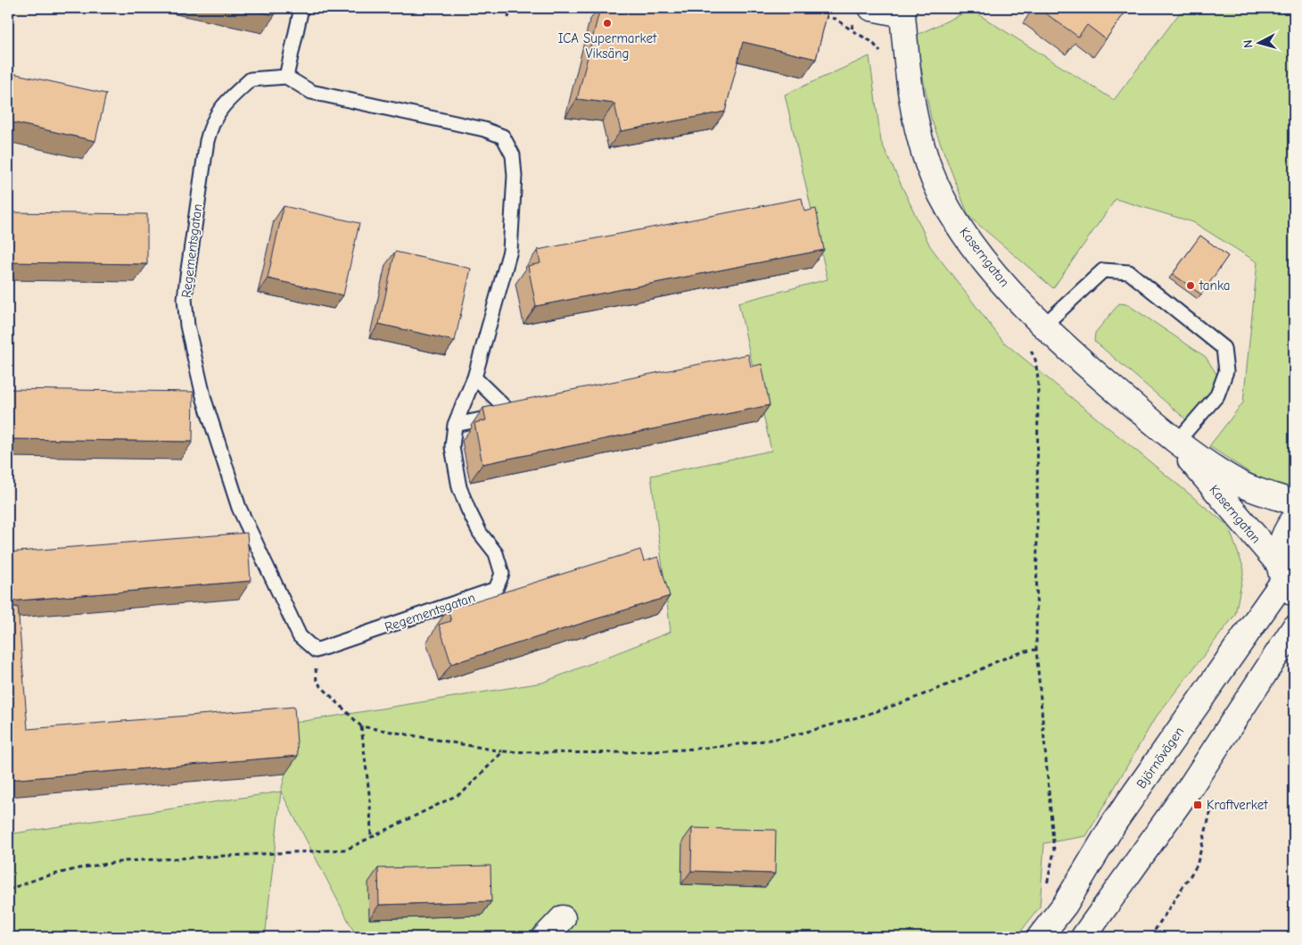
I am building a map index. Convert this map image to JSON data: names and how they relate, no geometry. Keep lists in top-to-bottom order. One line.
{"streets":{"street":["Kaserngatan","Björnövägen"],"lane":["Regementsgatan"]},"crossings":[["Kaserngatan","Björnövägen"]],"places":{"other":["ICA Supermarket Viksäng","tanka"],"transit":["Kraftverket"]},"north":"left"}
